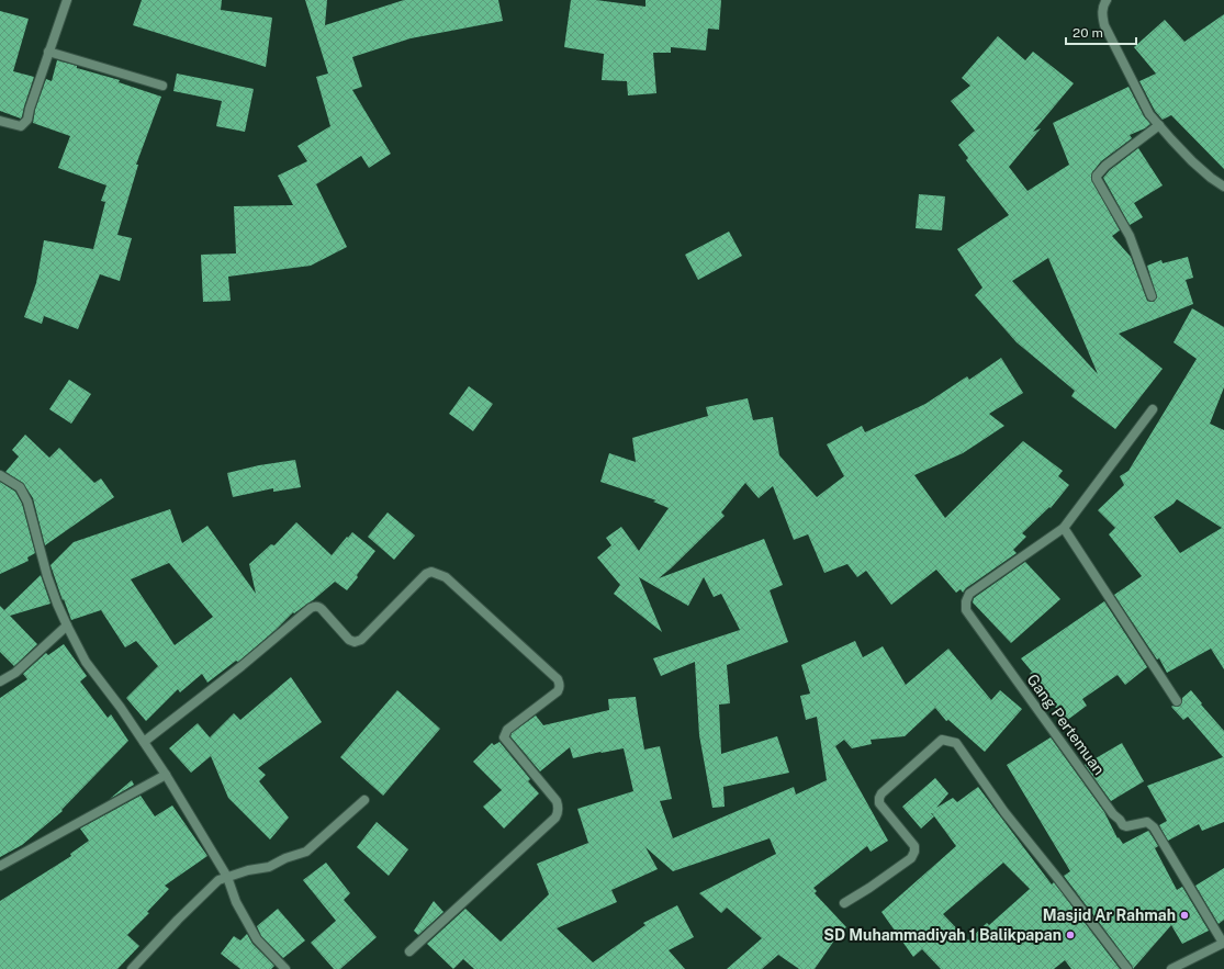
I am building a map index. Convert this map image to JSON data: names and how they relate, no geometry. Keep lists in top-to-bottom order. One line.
{"streets":{"street":["Gang Pertemuan"]},"places":["Masjid Ar Rahmah","SD Muhammadiyah 1 Balikpapan"],"scale_bar":"20 m"}
